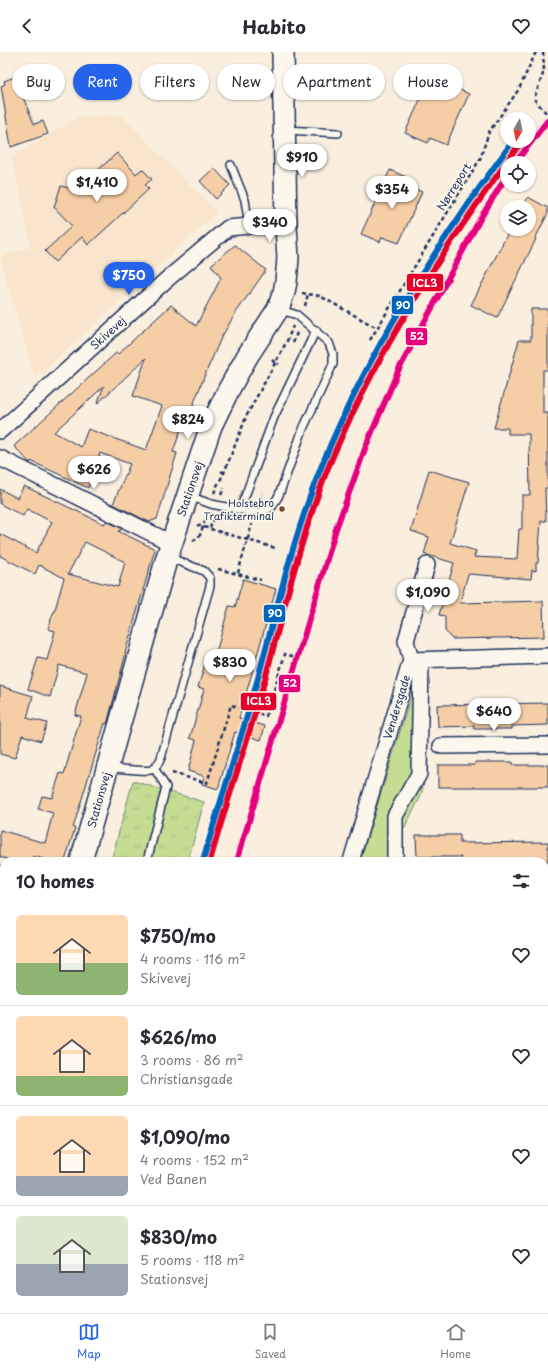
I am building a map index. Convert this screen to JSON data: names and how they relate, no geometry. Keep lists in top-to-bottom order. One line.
{"streets":{"street":["Skivevej","Stationsvej","Vendersgade"],"path":["Nørreport"]},"crossings":[["Skivevej","Stationsvej"]],"places":["Holstebro Trafikterminal"],"lines":["transit line 52","transit line 90","transit line ICL3"],"north":"bottom","page":{"header":"Habito","chip":["Buy","Rent","Filters","New","Apartment","House"],"price":["$910","$1,410","$354","$340","$750","$824","$626","$1,090","$830","$640"],"heading":"10 homes","list":[{"name":"$750/mo","note":"4 rooms · 116 m² · Skivevej"},{"name":"$626/mo","note":"3 rooms · 86 m² · Christiansgade"},{"name":"$1,090/mo","note":"4 rooms · 152 m² · Ved Banen"},{"name":"$830/mo","note":"5 rooms · 118 m² · Stationsvej"}],"tabs":["Map","Saved","Home"]}}
